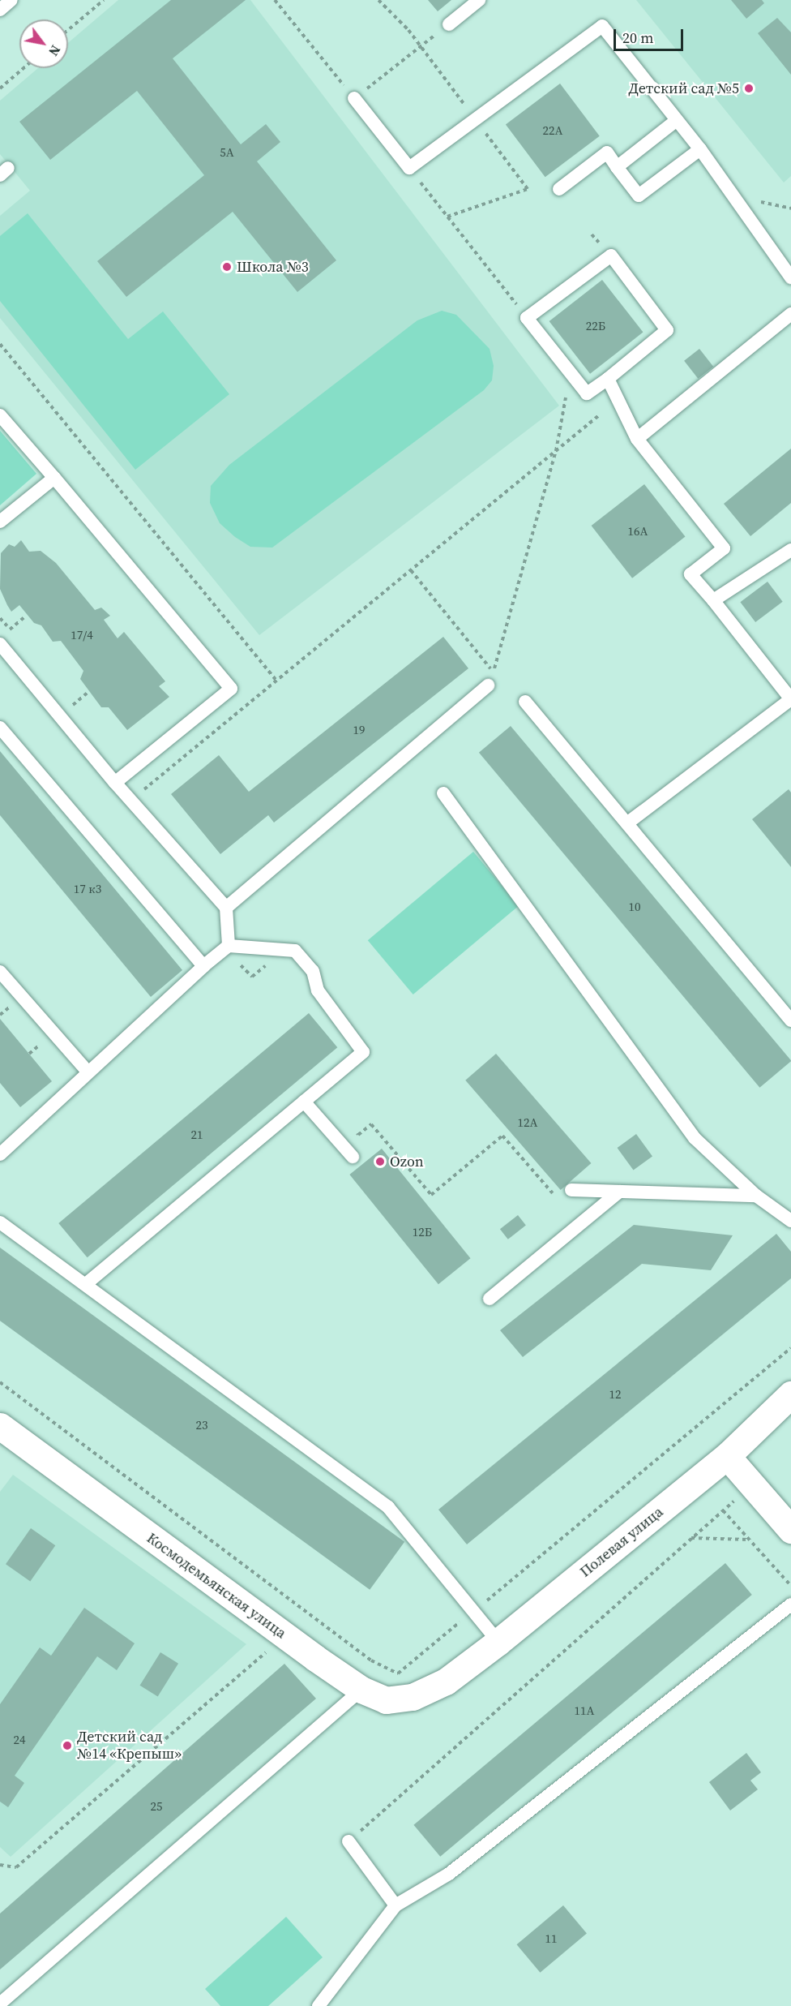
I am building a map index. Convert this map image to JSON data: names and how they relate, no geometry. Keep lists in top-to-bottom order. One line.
{"streets":{"street":["Полевая улица","Космодемьянская улица"]},"crossings":[["Полевая улица","Космодемьянская улица"]],"places":["Детский сад №5","Школа №3","Ozon","Детский сад №14 «Крепыш»"],"house_numbers":["22А","5А","22Б","16А","17/4","19","17 к3","10","12А","21","12Б","12","23","11А","24","25","11"],"scale_bar":"20 m","north":"bottom right"}
